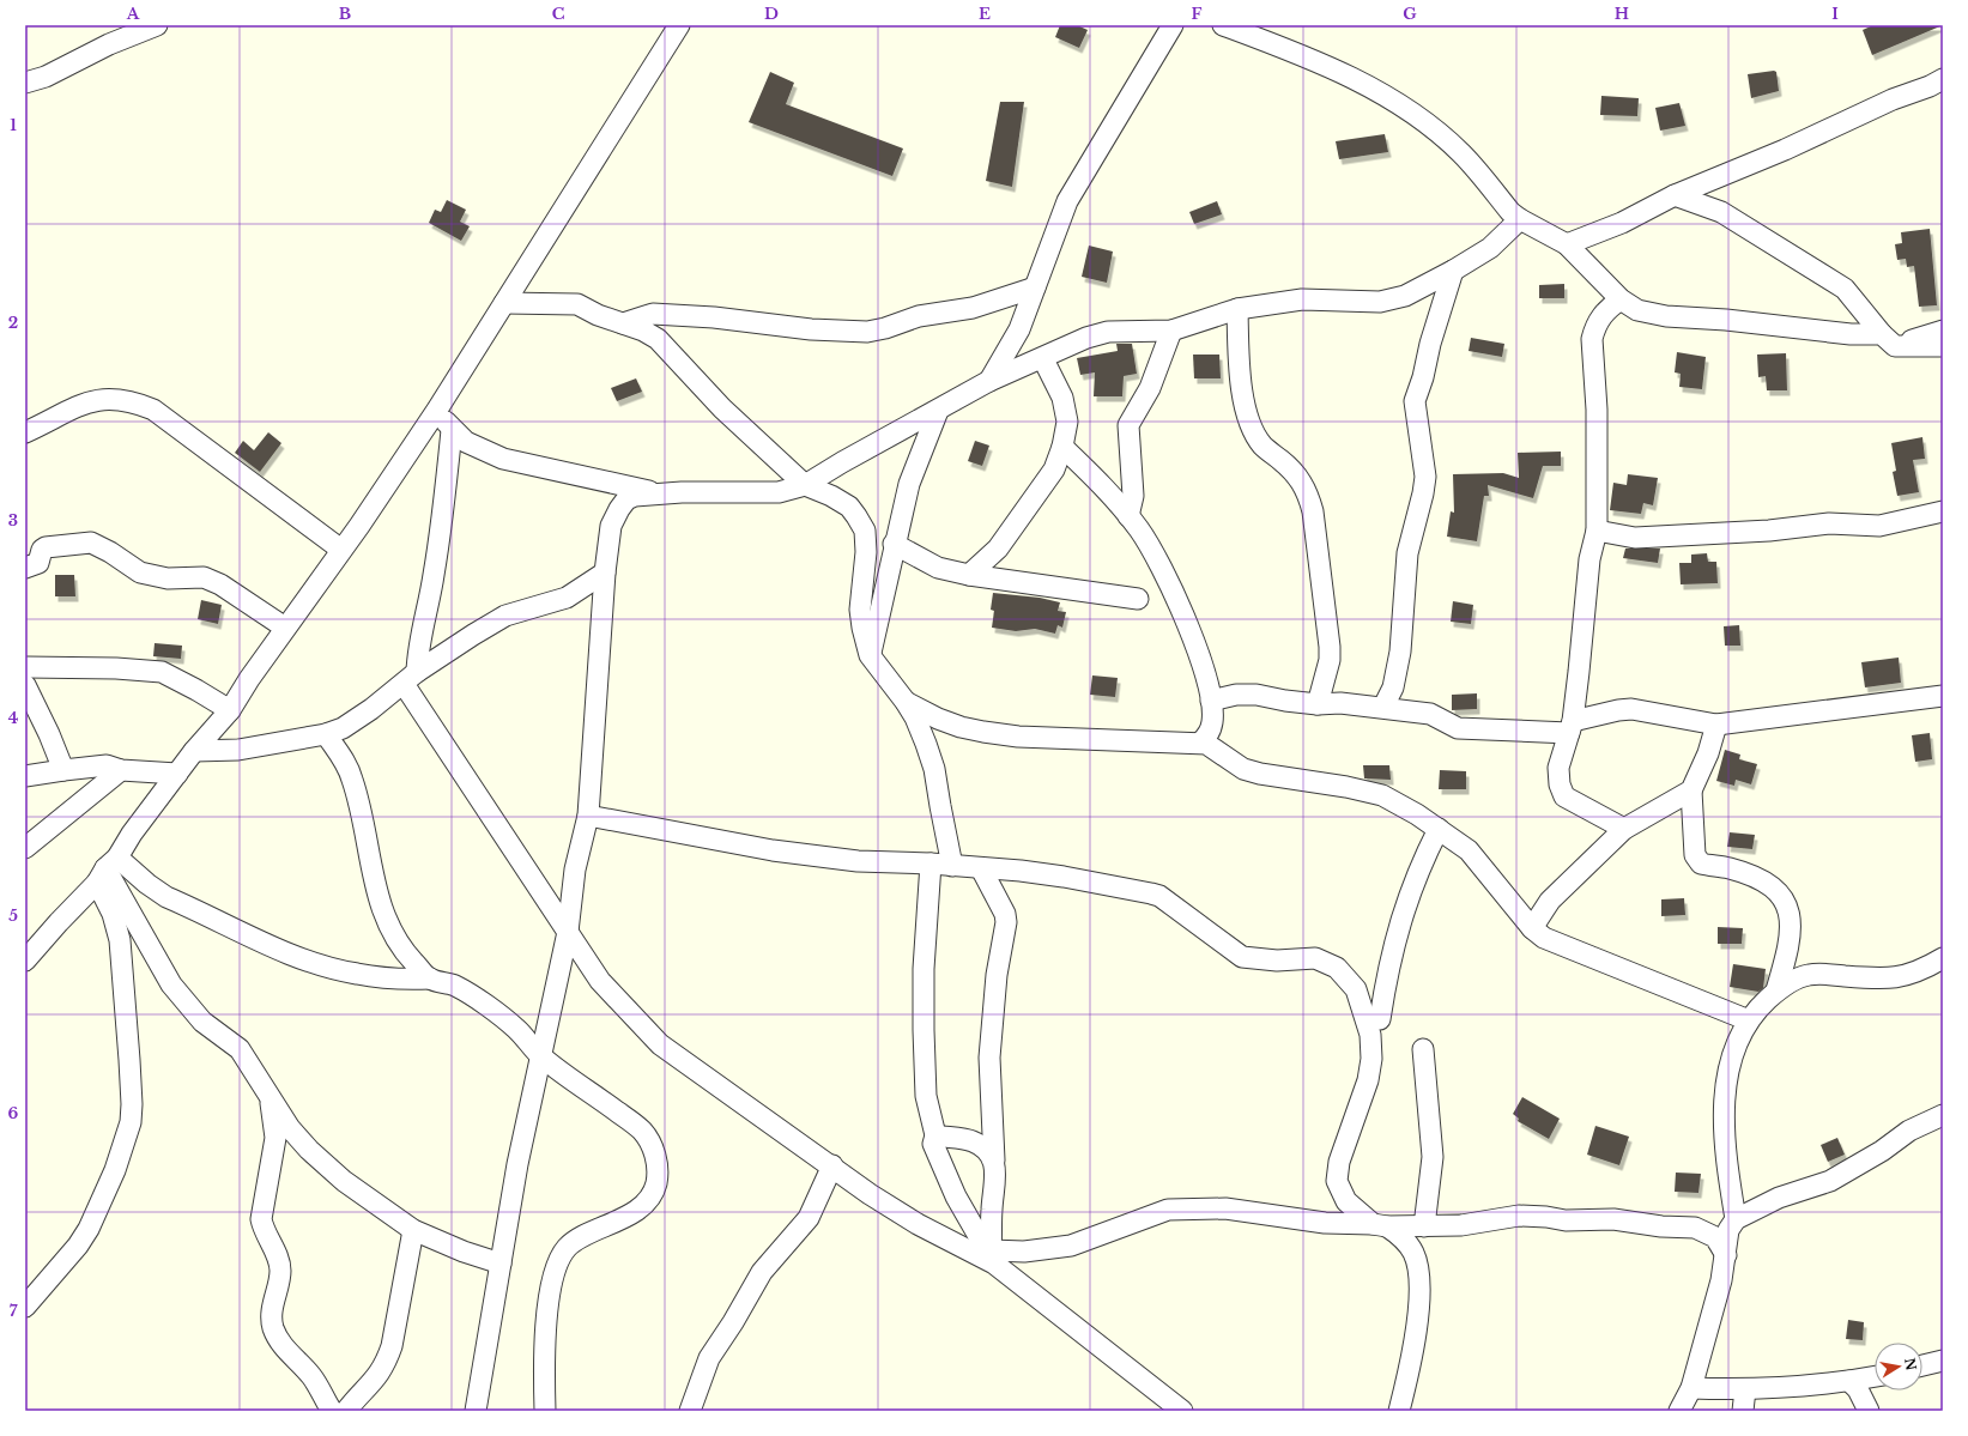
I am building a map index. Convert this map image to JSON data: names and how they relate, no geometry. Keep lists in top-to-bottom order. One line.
{"north":"right","grid":{"columns":["A","B","C","D","E","F","G","H","I"],"rows":["1","2","3","4","5","6","7"]}}
